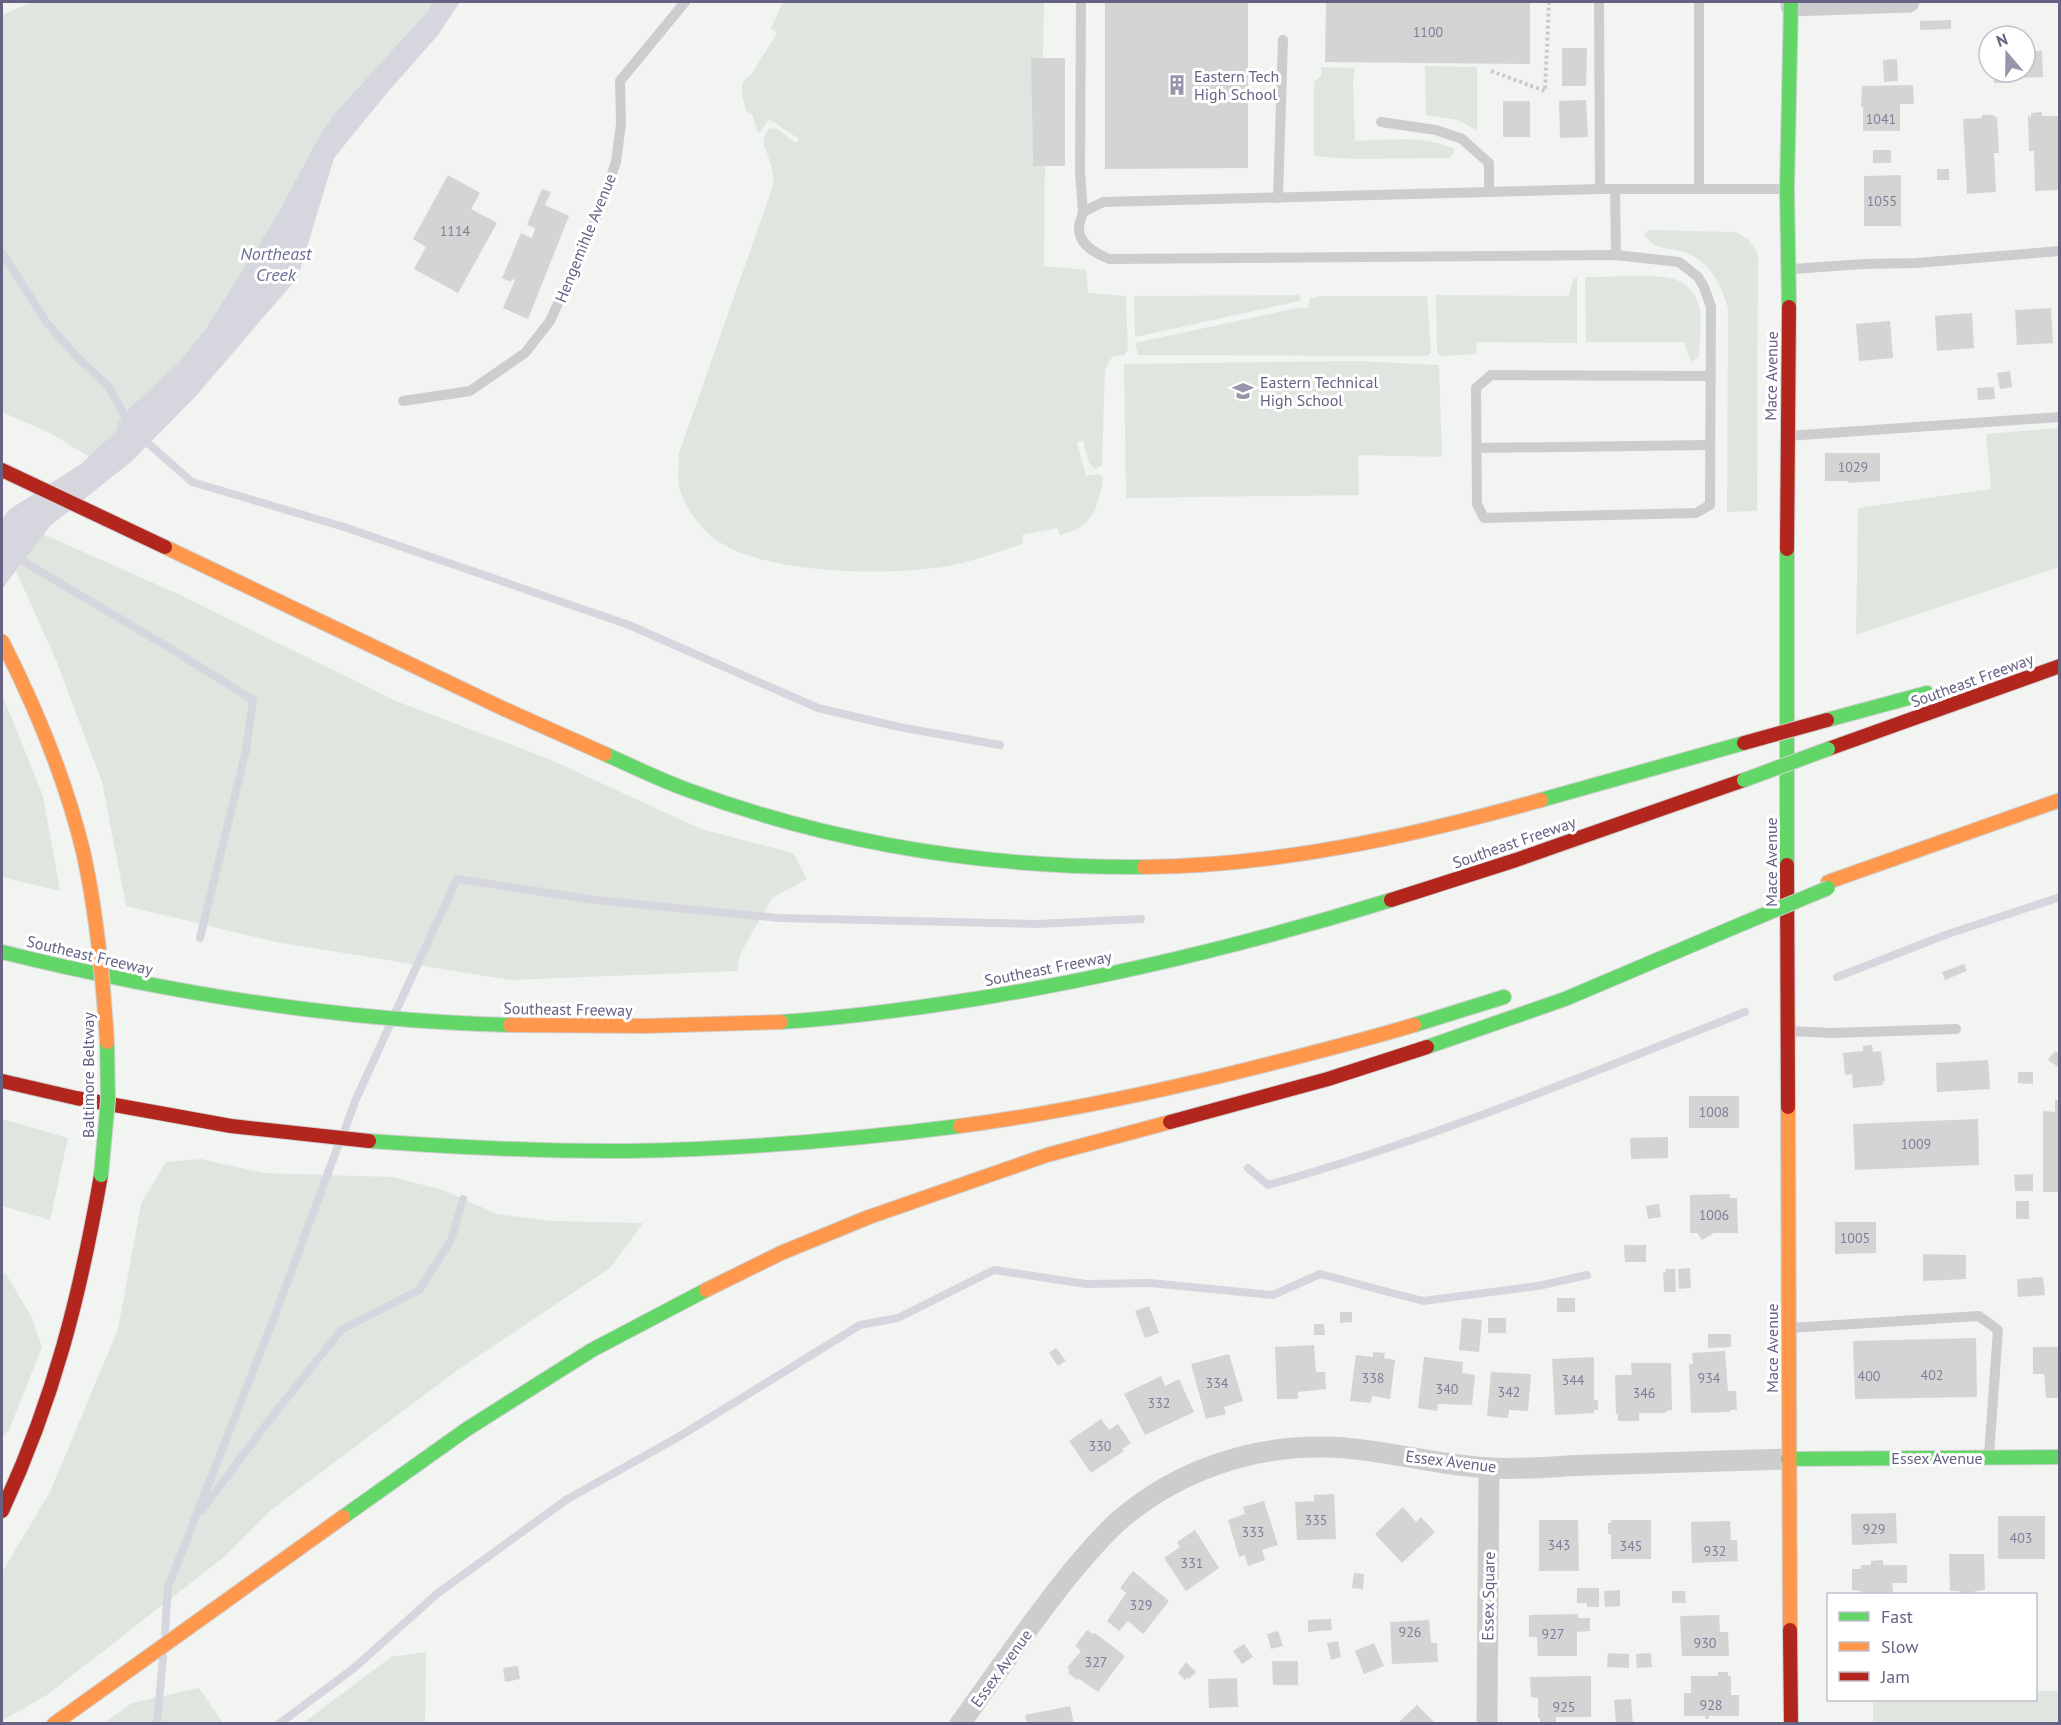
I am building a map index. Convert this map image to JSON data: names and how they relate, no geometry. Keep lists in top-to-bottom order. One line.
{"streets":{"main road":["Mace Avenue","Southeast Freeway","Baltimore Beltway","Essex Avenue"],"street":["Essex Square"],"lane":["Hengemihle Avenue"]},"crossings":[["Mace Avenue","Essex Avenue"],["Essex Avenue","Essex Square"]],"water":["Northeast Creek"],"places":{"building":["Eastern Tech High School"],"school or university":["Eastern Technical High School"]},"house_numbers":["1100","1041","1055","1114","1029","1008","1009","1006","1005","402","400","338","934","344","334","340","342","346","332","330","335","929","333","403","343","345","932","331","329","926","927","930","327","928","925"],"legend":["Fast","Slow","Jam"],"north":"top"}
